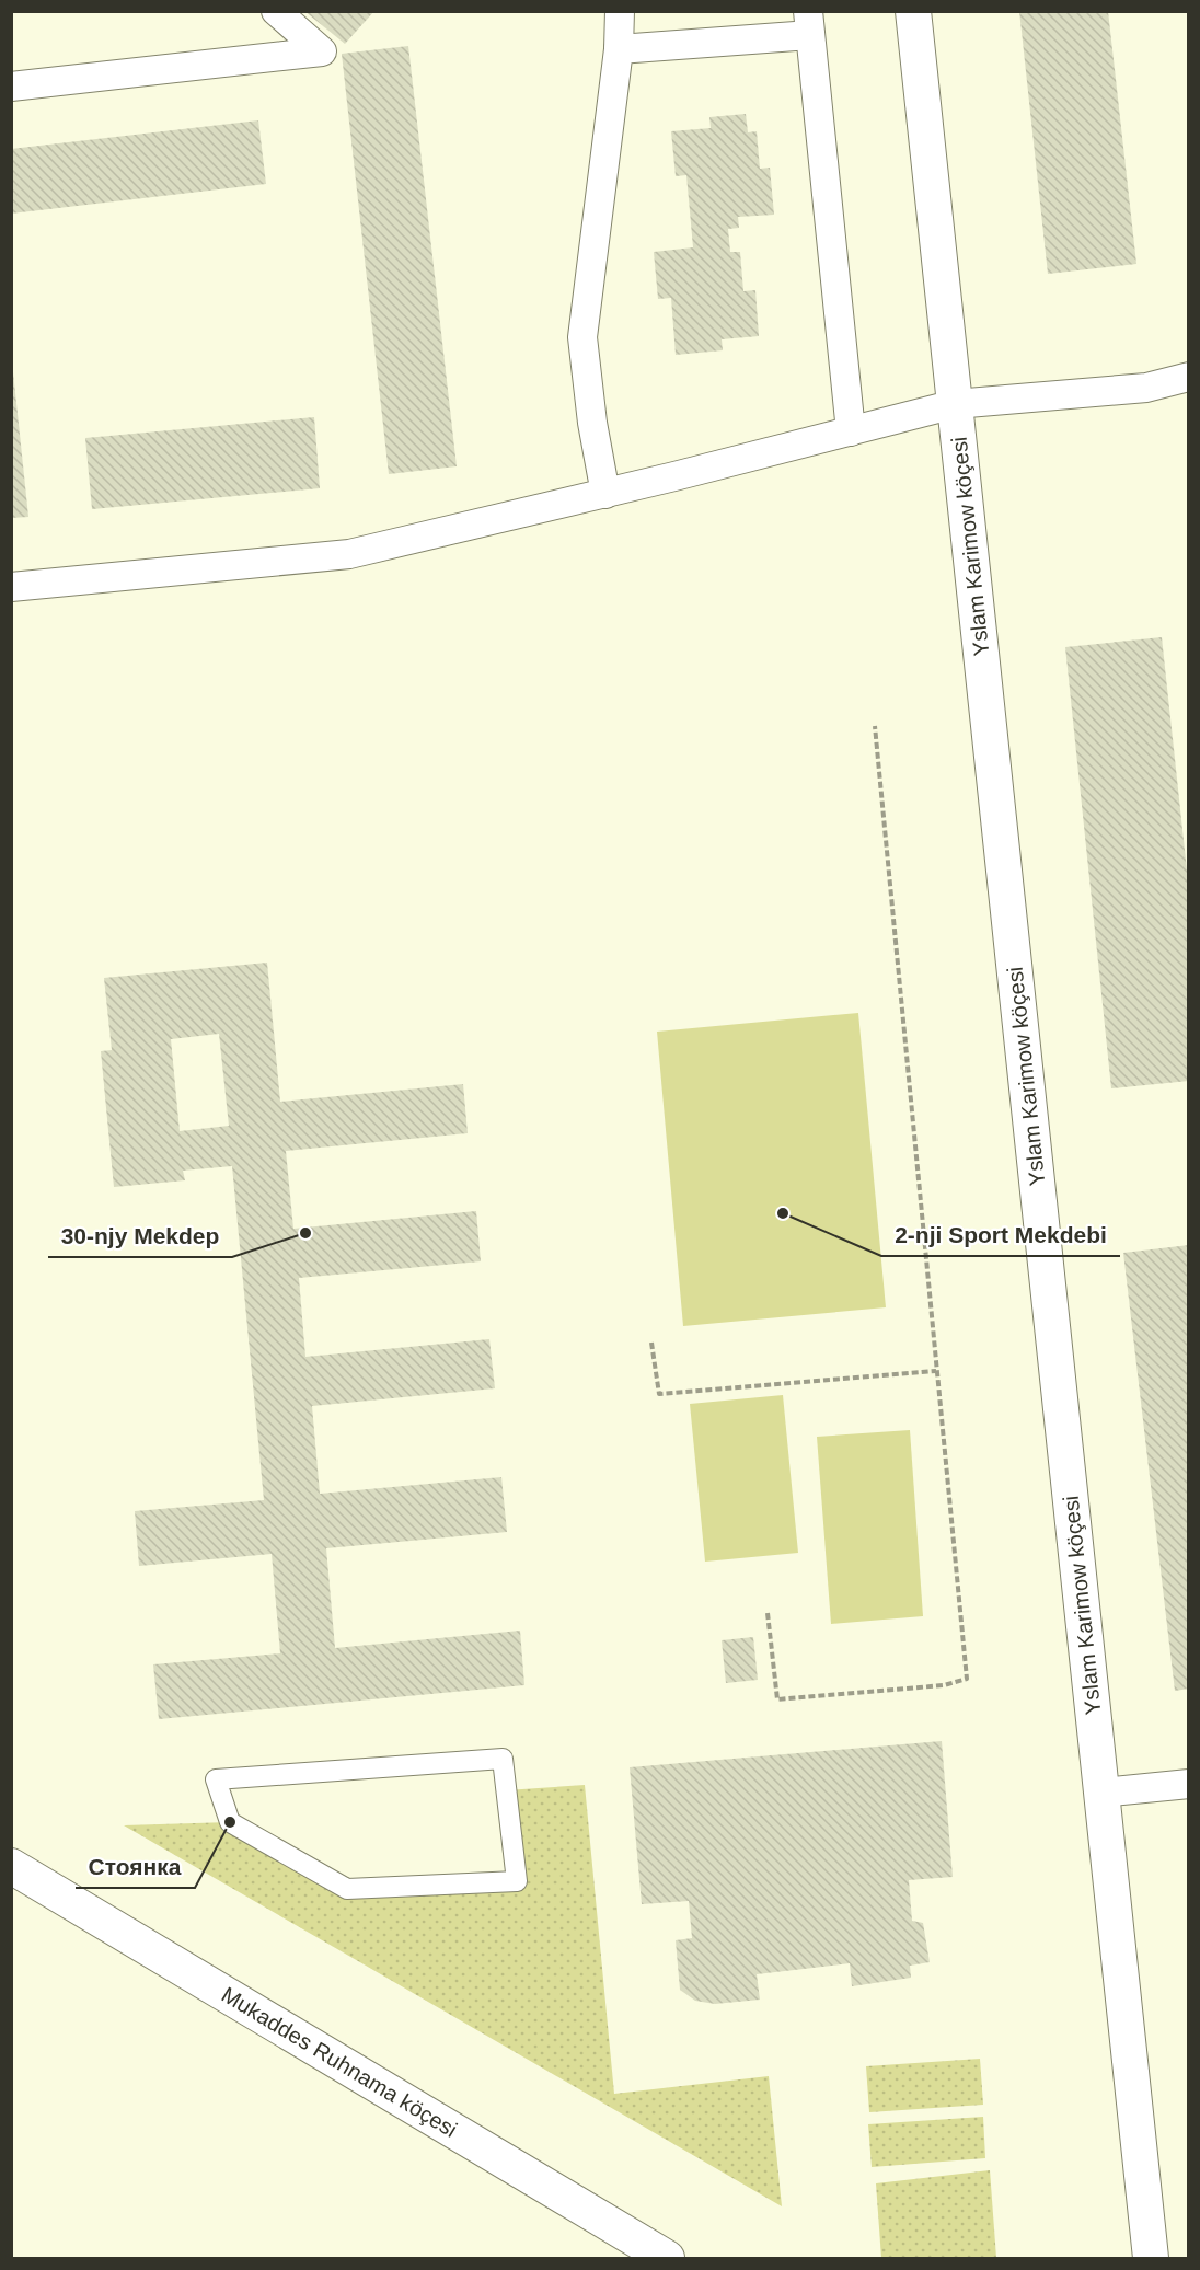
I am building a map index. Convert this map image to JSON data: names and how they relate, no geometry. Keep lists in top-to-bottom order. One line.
{"streets":{"street":["Yslam Karimow köçesi","Mukaddes Ruhnama köçesi"]},"places":["2-nji Sport Mekdebi","30-njy Mekdep","Стоянка"]}
